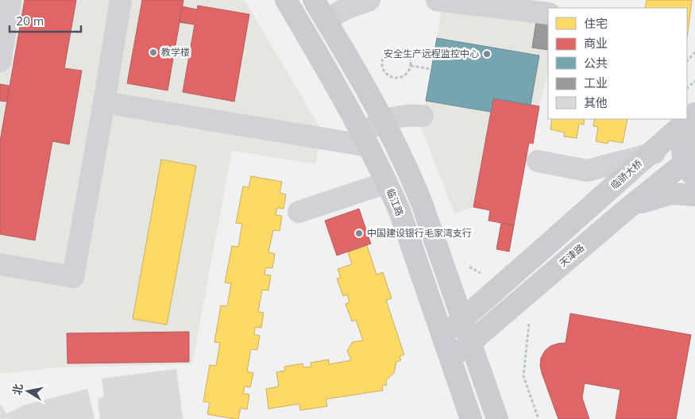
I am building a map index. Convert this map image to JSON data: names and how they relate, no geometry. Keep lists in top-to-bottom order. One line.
{"streets":{"main road":["临骄大桥","临江路","天津路"]},"crossings":[["临骄大桥","临江路"],["临江路","天津路"]],"places":["教学楼","安全生产远程监控中心","中国建设银行毛家湾支行"],"legend":["住宅","商业","公共","工业","其他"],"scale_bar":"20 m","north":"left"}
